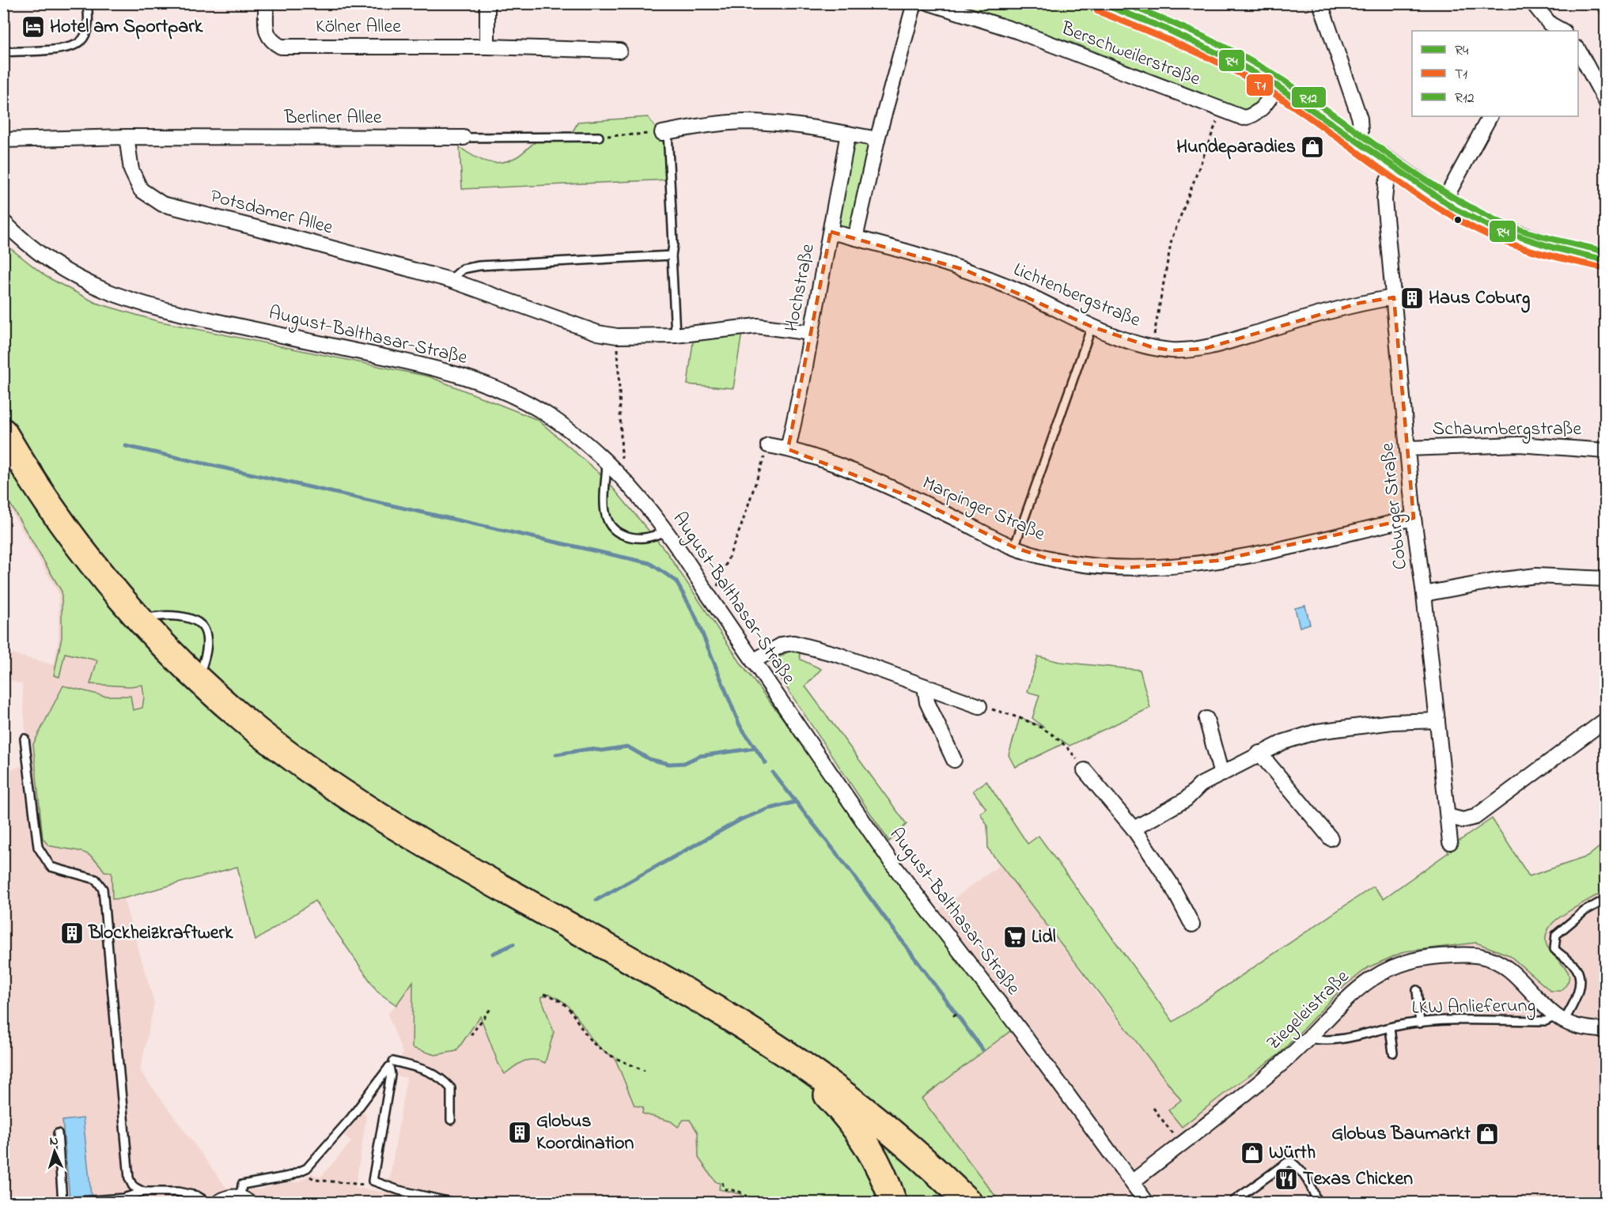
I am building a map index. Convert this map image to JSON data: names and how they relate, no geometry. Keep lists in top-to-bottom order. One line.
{"streets":{"street":["Kölner Allee","Berschweilerstraße","Berliner Allee","Potsdamer Allee","Hochstraße","Lichtenbergstraße","August-Balthasar-Straße","Schaumbergstraße","Coburger Straße","Marpinger Straße","Ziegeleistraße"],"lane":["LKW Anlieferung"]},"crossings":[["Berliner Allee","Potsdamer Allee"],["Potsdamer Allee","Hochstraße"],["Hochstraße","Lichtenbergstraße"],["Hochstraße","Marpinger Straße"],["Lichtenbergstraße","Coburger Straße"],["August-Balthasar-Straße","Ziegeleistraße"],["Schaumbergstraße","Coburger Straße"],["Coburger Straße","Marpinger Straße"],["LKW Anlieferung","Ziegeleistraße"]],"places":{"hotel":["Hotel am Sportpark"],"shop":["Hundeparadies","Globus Baumarkt","Würth"],"building":["Haus Coburg","Blockheizkraftwerk","Globus Koordination"],"supermarket":["Lidl"],"restaurant":["Texas Chicken"]},"lines":["transit line R4","transit line R12","transit line T1"],"legend":["R4","T1","R12"],"north":"top"}
